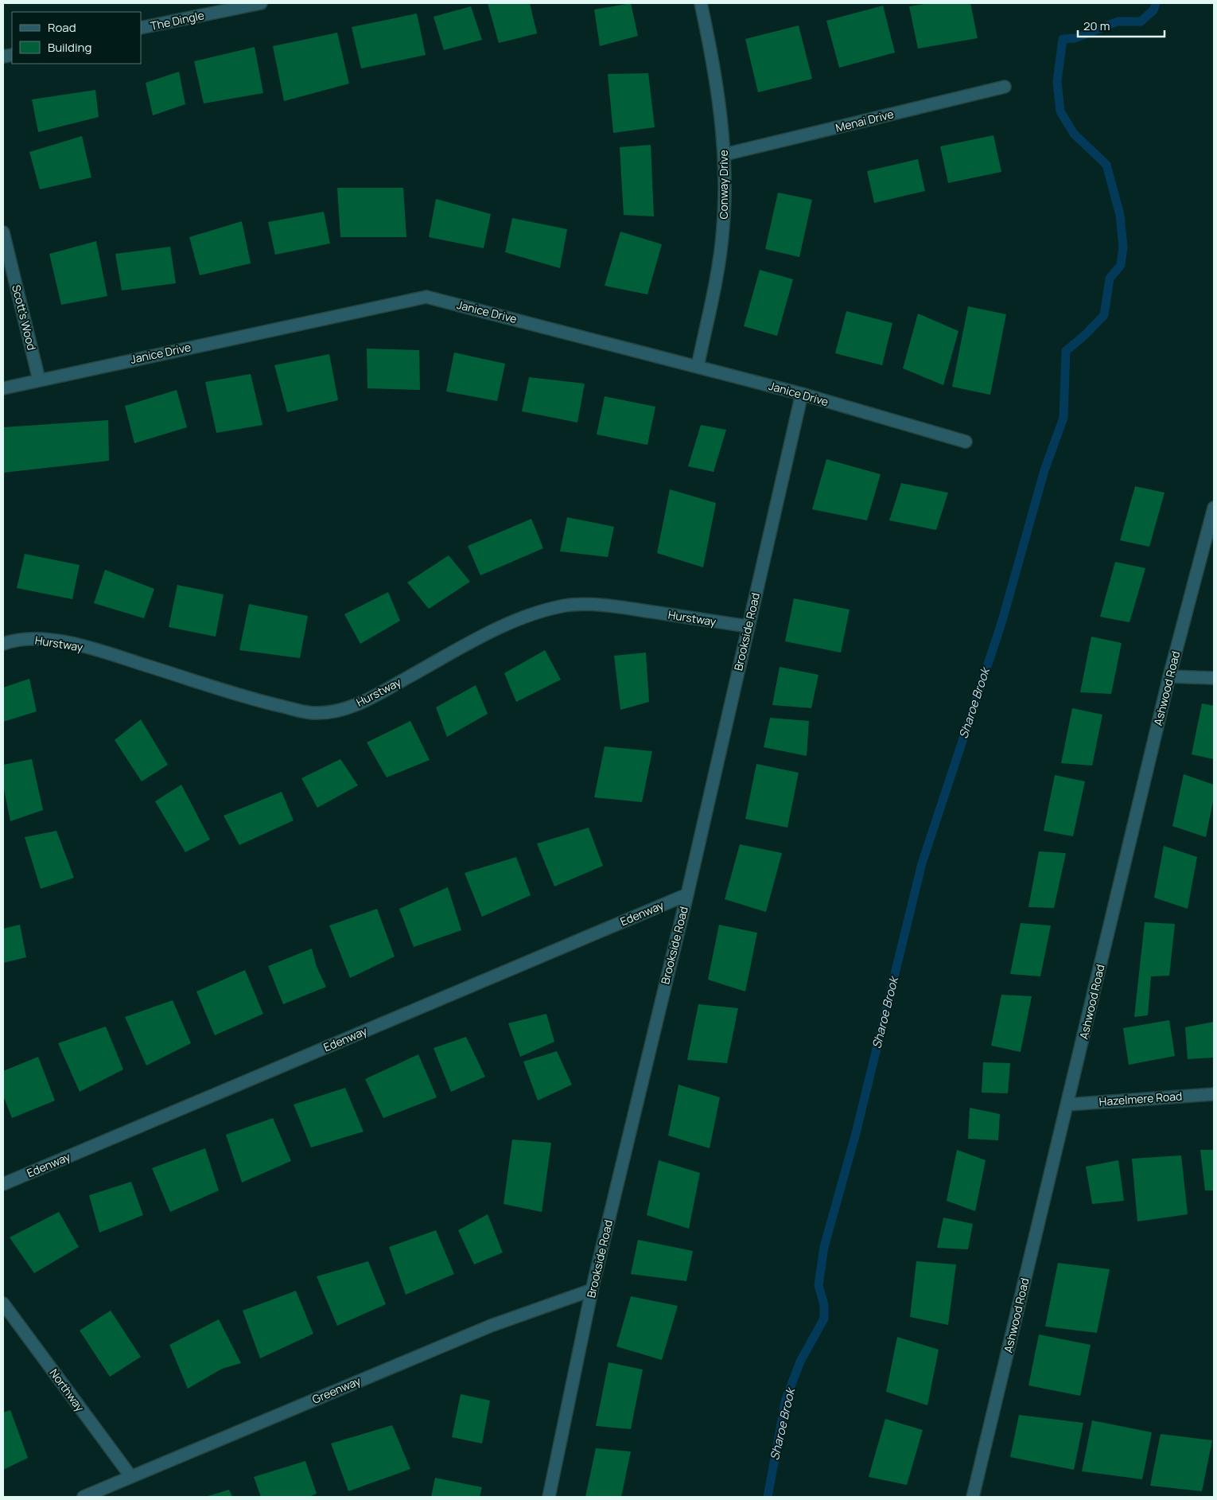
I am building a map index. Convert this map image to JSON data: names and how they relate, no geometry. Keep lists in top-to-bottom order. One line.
{"streets":{"street":["The Dingle","Menai Drive","Conway Drive","Janice Drive","Scott's Wood","Hurstway","Brookside Road","Ashwood Road","Edenway","Hazelmere Road","Northway","Greenway"]},"crossings":[["Menai Drive","Conway Drive"],["Conway Drive","Janice Drive"],["Janice Drive","Scott's Wood"],["Janice Drive","Brookside Road"],["Hurstway","Brookside Road"],["Brookside Road","Edenway"],["Brookside Road","Greenway"],["Ashwood Road","Hazelmere Road"],["Northway","Greenway"]],"water":["Sharoe Brook"],"legend":["Road","Building"],"scale_bar":"20 m"}
